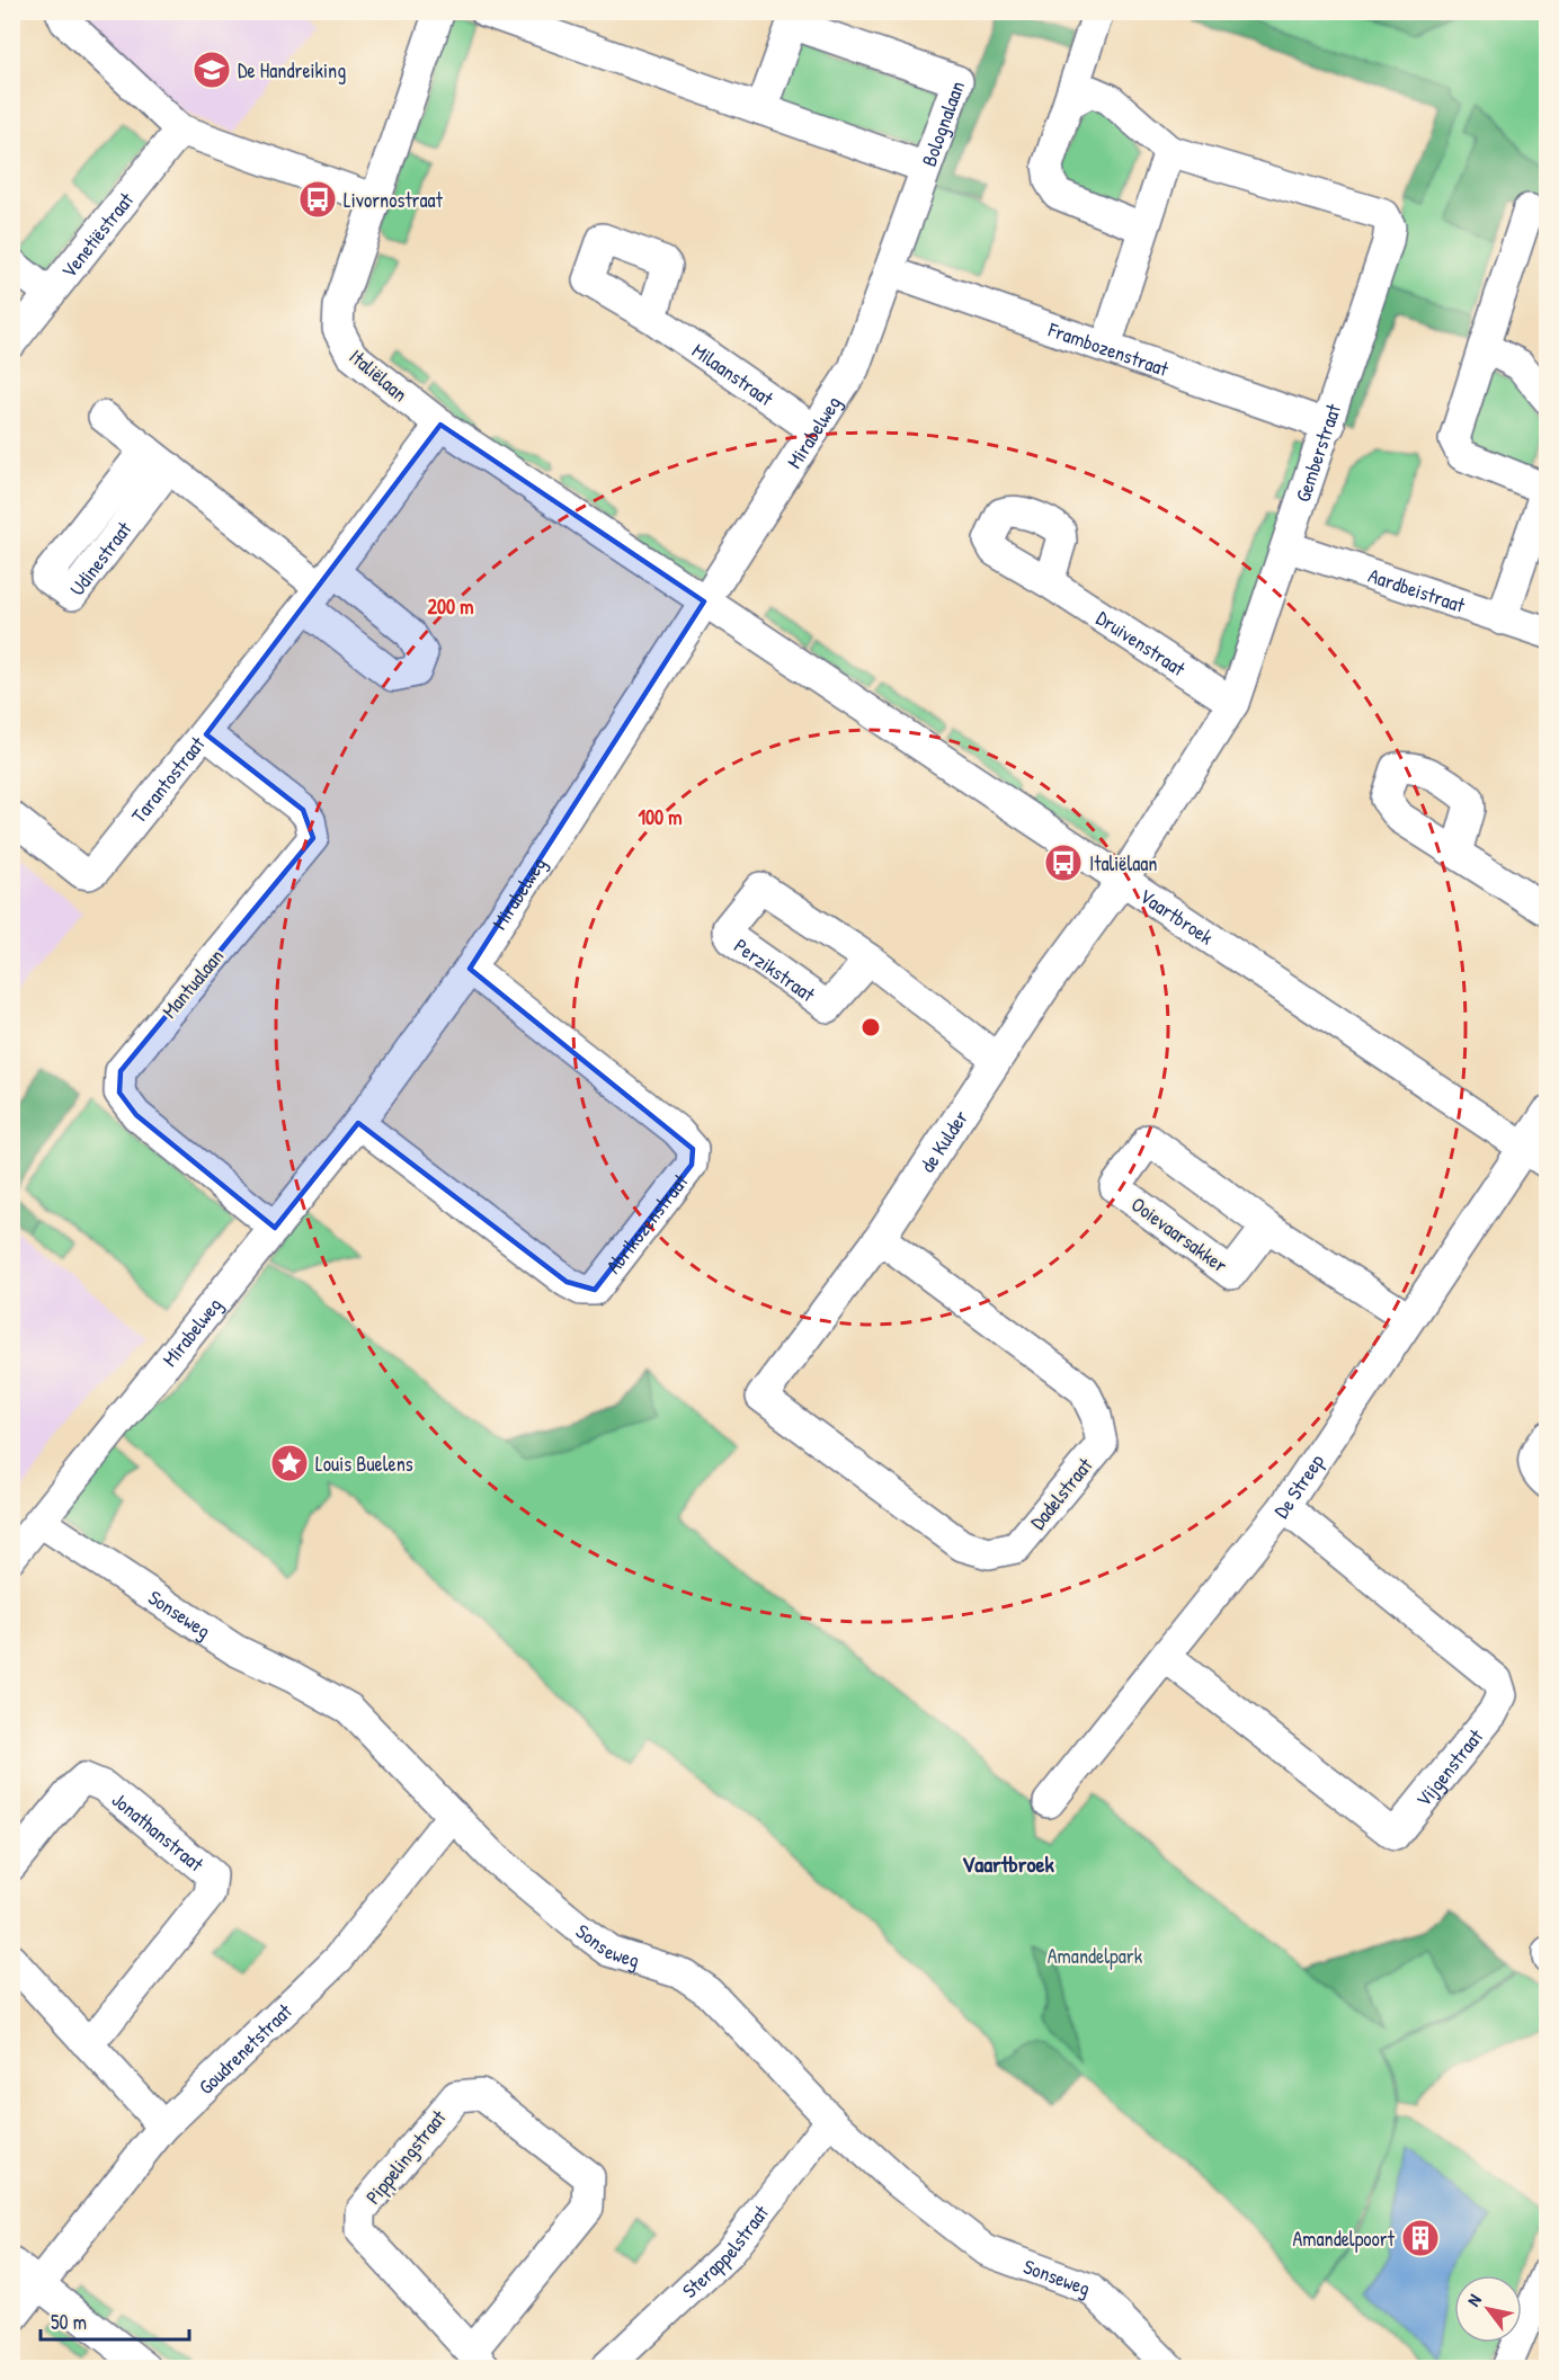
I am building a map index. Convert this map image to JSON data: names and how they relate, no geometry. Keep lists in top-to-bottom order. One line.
{"streets":{"street":["Bolognalaan","Venetiëstraat","Frambozenstraat","Milaanstraat","Italiëlaan","Mirabelweg","Gemberstraat","Udinestraat","Aardbeistraat","Druivenstraat","Tarantostraat","Vaartbroek","Mantualaan","de Kulder","Abrikozenstraat","Ooievaarsakker","De Streep","Dadelstraat","Sonseweg","Vijgenstraat","Jonathanstraat","Goudrenetstraat","Pippelingstraat","Sterappelstraat"]},"crossings":[["Bolognalaan","Mirabelweg"],["Frambozenstraat","Mirabelweg"],["Frambozenstraat","Gemberstraat"],["Milaanstraat","Mirabelweg"],["Italiëlaan","Mirabelweg"],["Italiëlaan","Tarantostraat"],["Italiëlaan","Vaartbroek"],["Mirabelweg","Vaartbroek"],["Mirabelweg","Mantualaan"],["Mirabelweg","Abrikozenstraat"],["Mirabelweg","Sonseweg"],["Gemberstraat","Aardbeistraat"],["Gemberstraat","Druivenstraat"],["Gemberstraat","Vaartbroek"],["Gemberstraat","de Kulder"],["Tarantostraat","Mantualaan"],["Vaartbroek","de Kulder"],["Vaartbroek","De Streep"],["de Kulder","Dadelstraat"],["Ooievaarsakker","De Streep"],["De Streep","Vijgenstraat"],["Sonseweg","Goudrenetstraat"],["Sonseweg","Sterappelstraat"]],"districts":["Vaartbroek"],"parks":["Amandelpark"],"places":{"school or university":["De Handreiking"],"bus stop":["Livornostraat","Italiëlaan"],"place":["Louis Buelens"],"building":["Amandelpoort"]},"scale_bar":"50 m","north":"top left","rings":["200 m","100 m"]}
